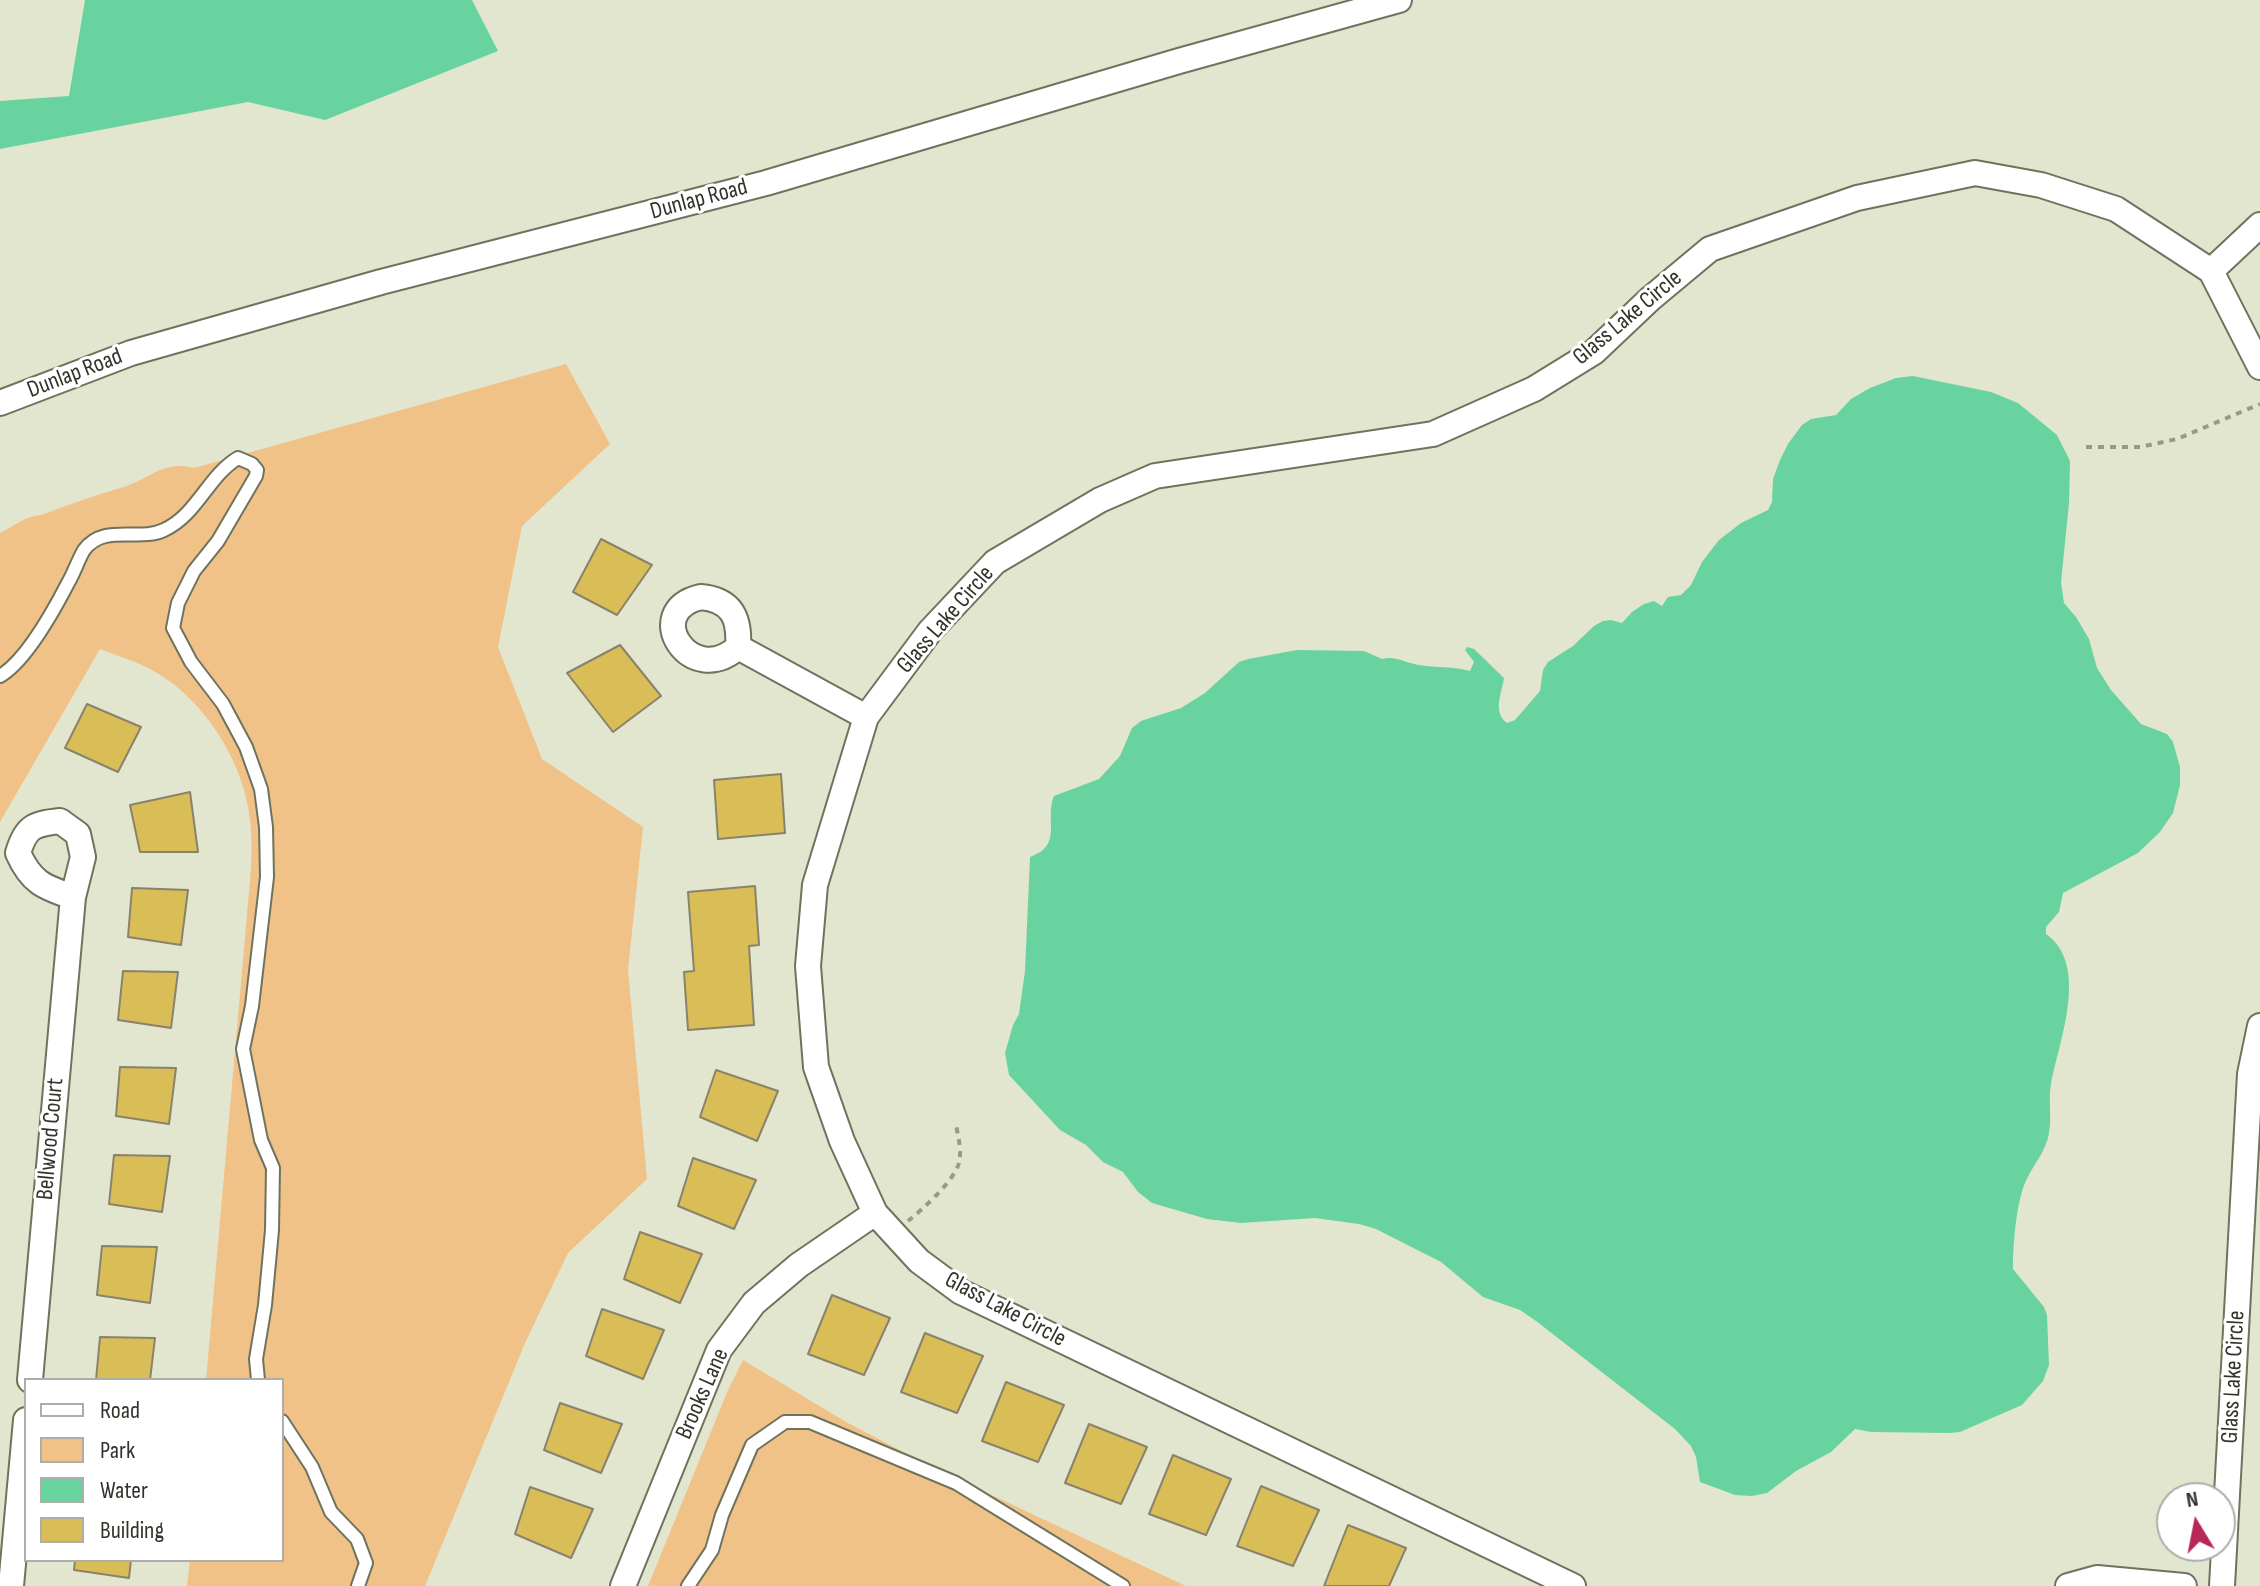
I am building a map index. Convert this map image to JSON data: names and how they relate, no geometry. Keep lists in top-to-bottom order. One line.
{"streets":{"street":["Dunlap Road","Glass Lake Circle","Bellwood Court","Brooks Lane"]},"crossings":[["Glass Lake Circle","Brooks Lane"]],"legend":["Road","Park","Water","Building"],"north":"top"}
